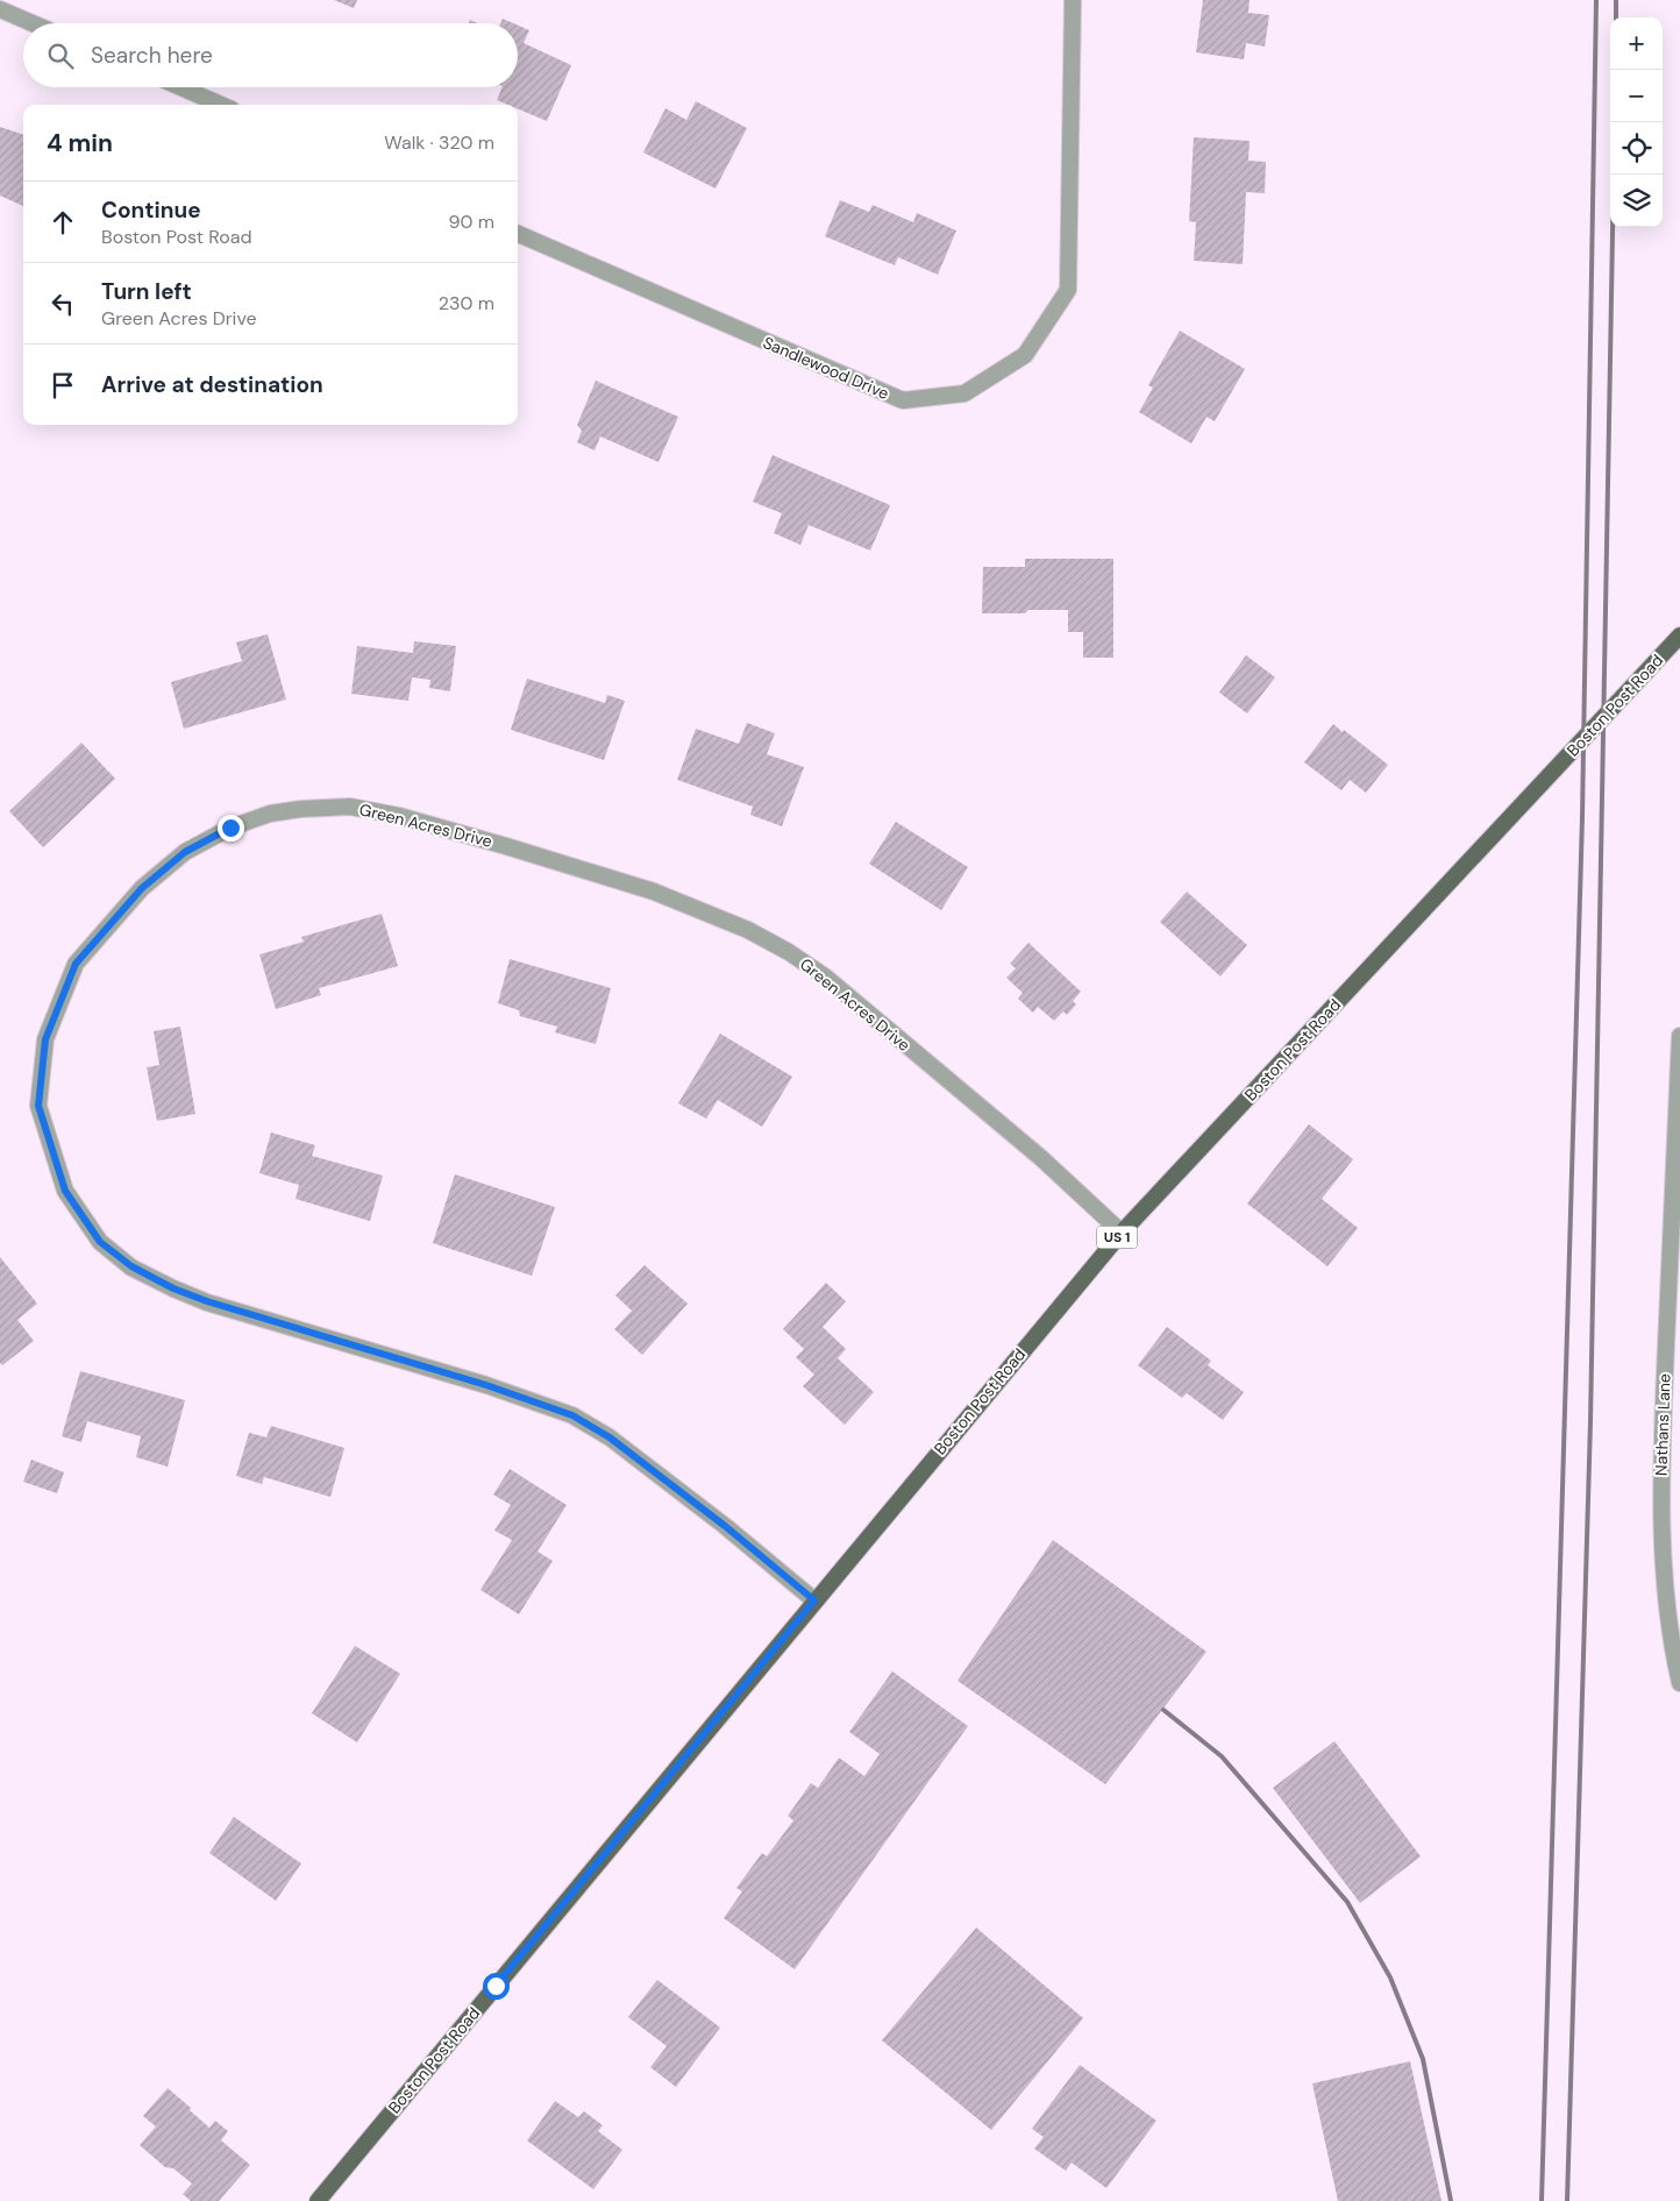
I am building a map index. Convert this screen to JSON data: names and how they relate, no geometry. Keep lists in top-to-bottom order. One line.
{"streets":{"main road":["Boston Post Road","US 1"],"street":["Sandlewood Drive","Green Acres Drive","Nathans Lane"]},"crossings":[["Boston Post Road","Green Acres Drive"]],"page":{"map_buttons":["+","−"],"search":"Search here","heading":["4 min","Walk · 320 m"],"list":[["Continue","Boston Post Road","90 m"],["Turn left","Green Acres Drive","230 m"],"Arrive at destination"]}}
